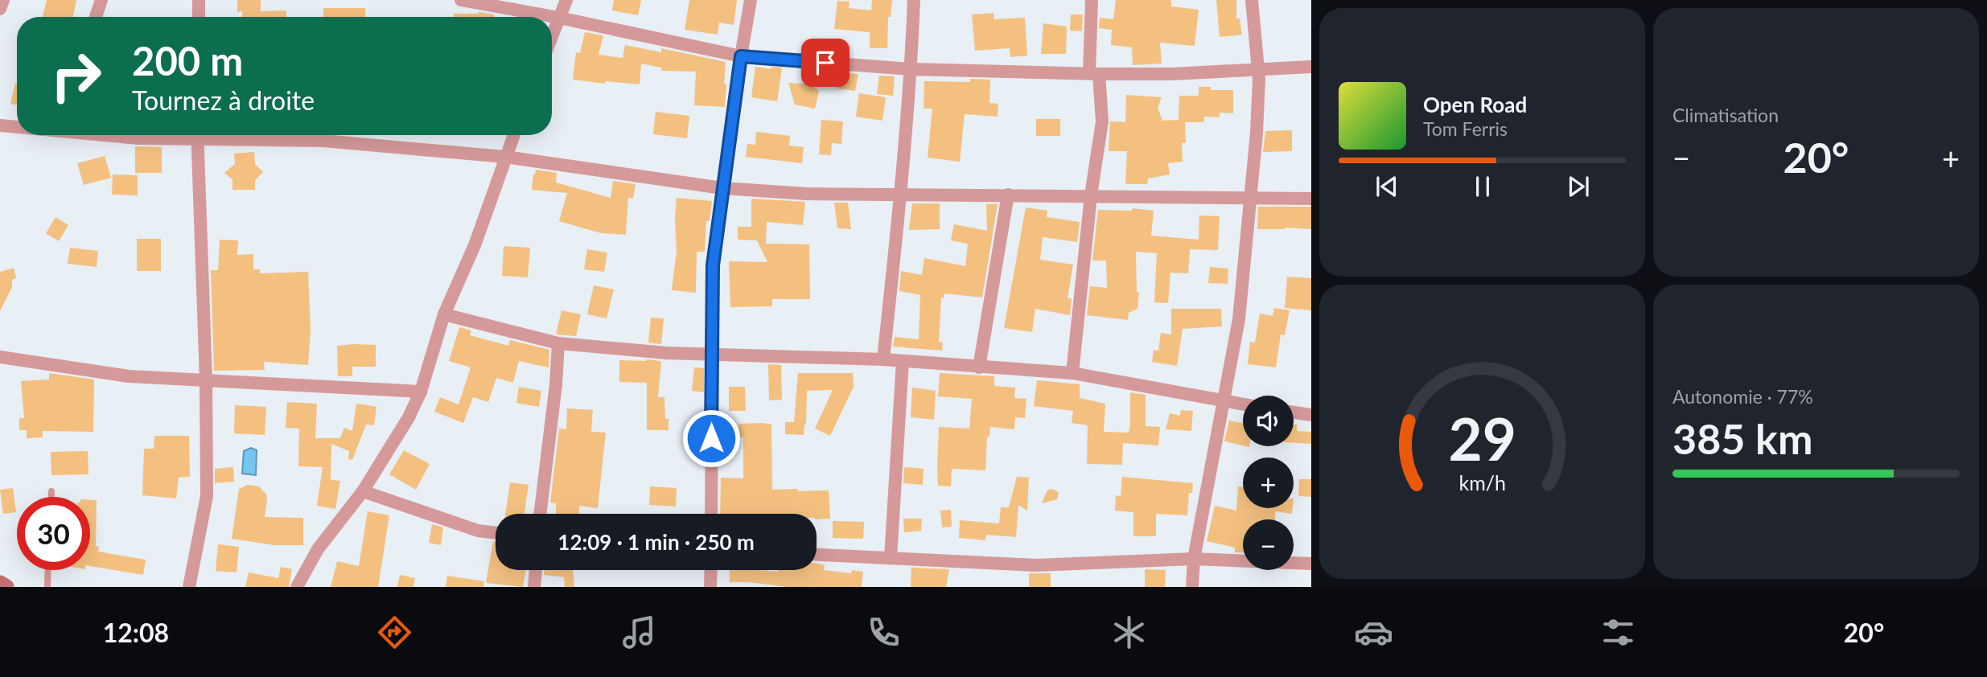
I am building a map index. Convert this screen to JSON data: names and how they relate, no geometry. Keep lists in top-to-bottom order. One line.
{"page":{"tile":["Climatisation",["Autonomie · 77%","385 km"]],"turn":["200 m","Tournez à droite"],"song":["Open Road","Tom Ferris"],"heat":["−","20°","+"],"map_buttons":["+","−"],"limit":"30","trip":"12:09 · 1 min · 250 m","tabs":["12:08","20°"],"gauge":["29","km/h"]}}
